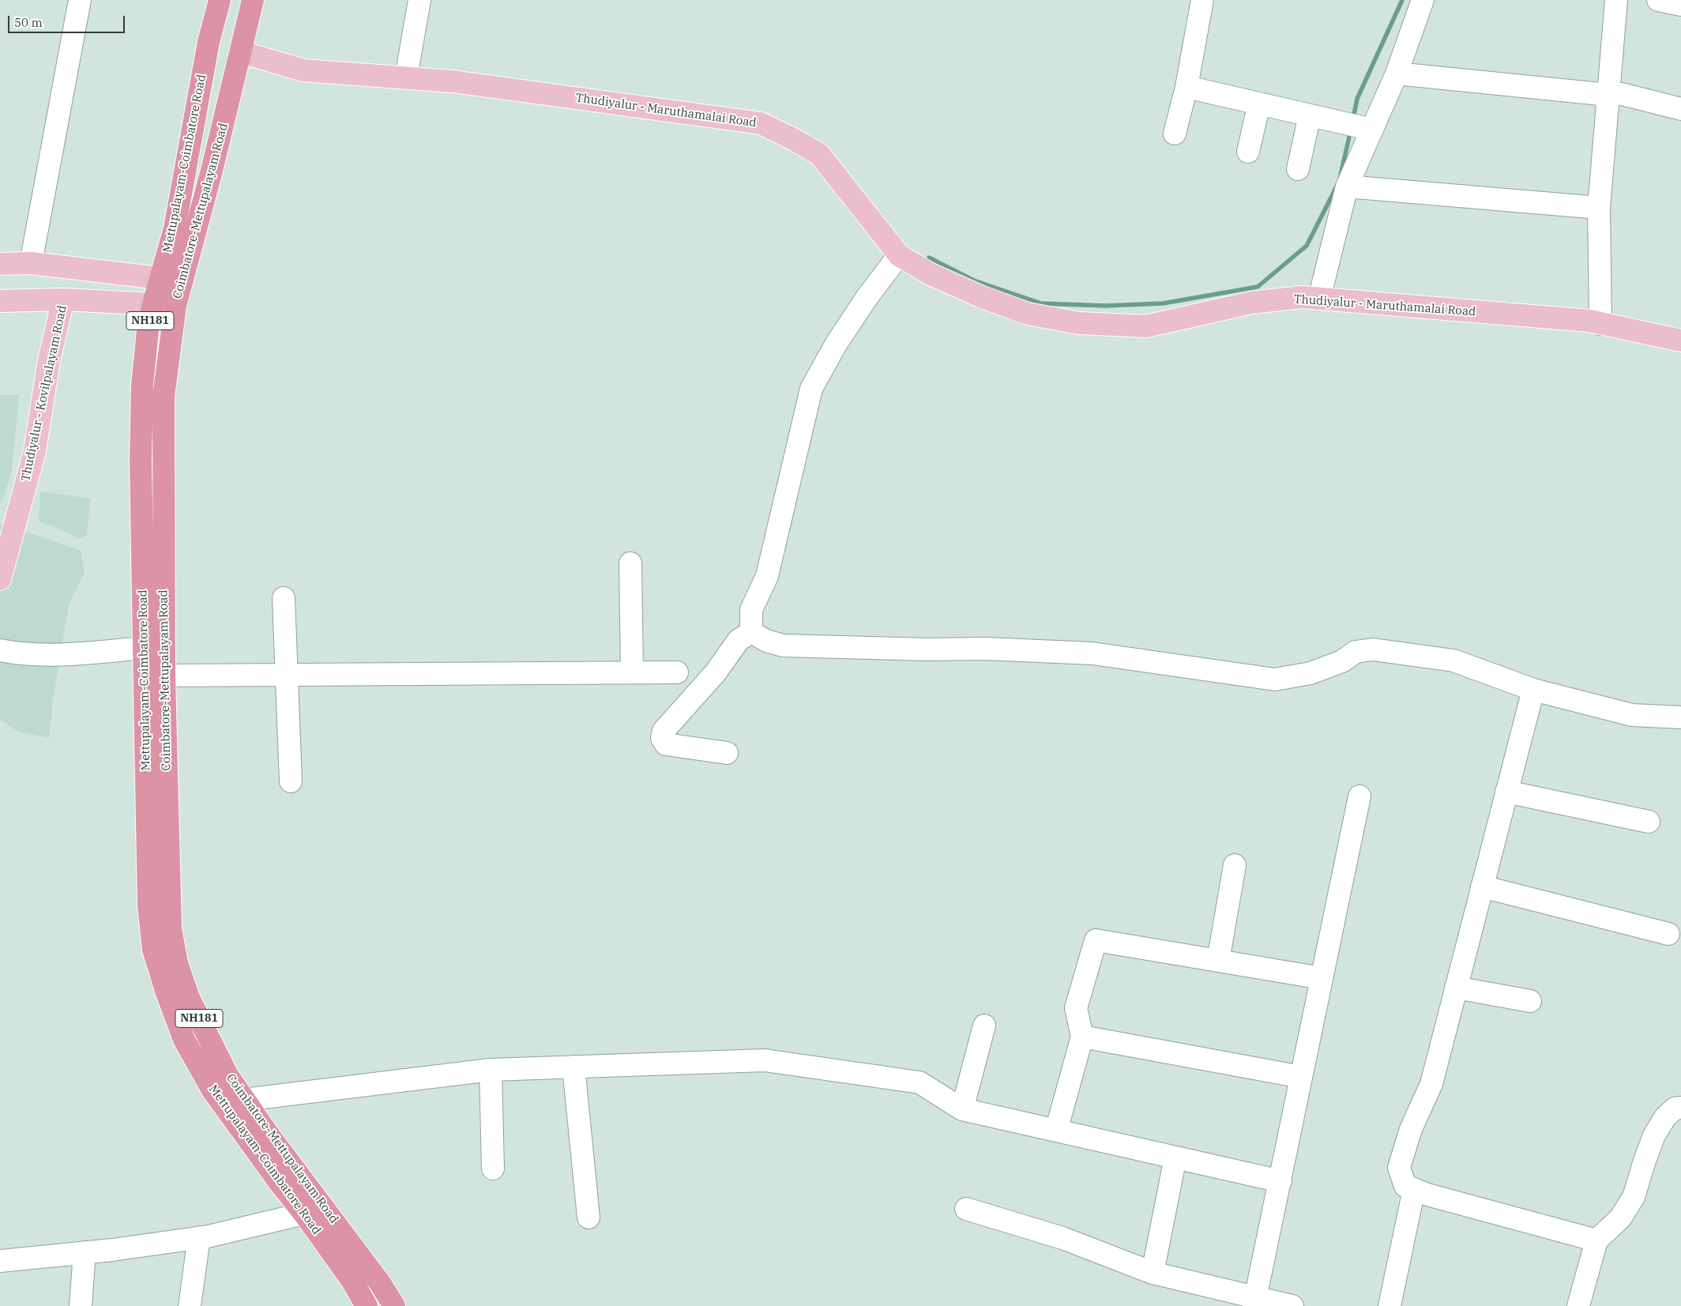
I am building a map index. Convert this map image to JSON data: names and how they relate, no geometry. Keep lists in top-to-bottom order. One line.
{"streets":{"highway":["Mettupalayam-Coimbatore Road","Coimbatore-Mettupalayam Road","NH181"],"main road":["Thudiyalur - Maruthamalai Road","Thudiyalur - Kovilpalayam Road"]},"crossings":[["Thudiyalur - Maruthamalai Road","Coimbatore-Mettupalayam Road"]],"scale_bar":"50 m"}
